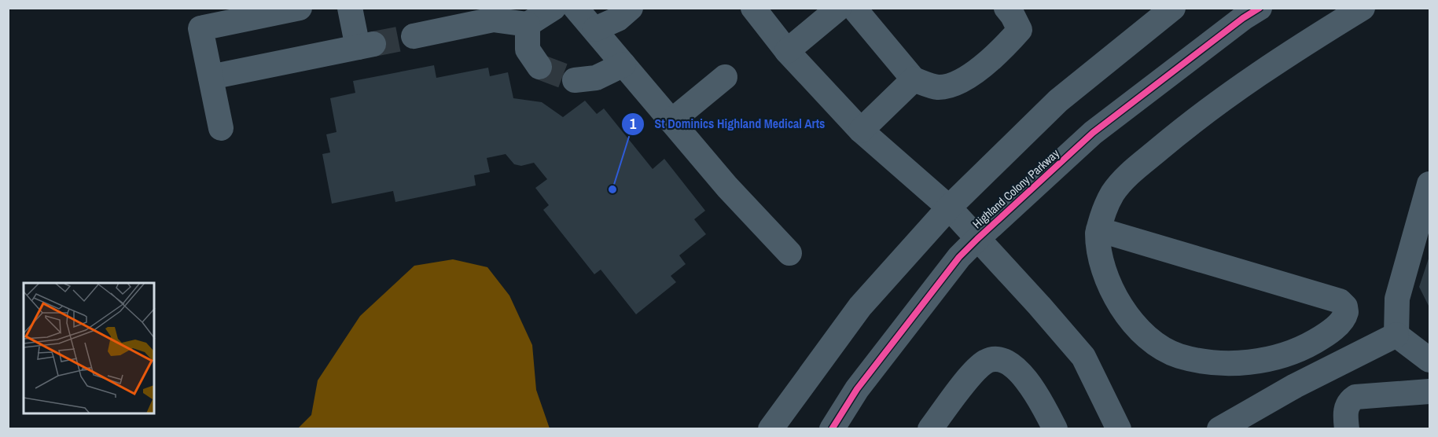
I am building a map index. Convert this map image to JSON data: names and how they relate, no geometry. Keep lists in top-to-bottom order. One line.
{"streets":{"street":["Highland Colony Parkway"]},"places":["St Dominics Highland Medical Arts"]}
